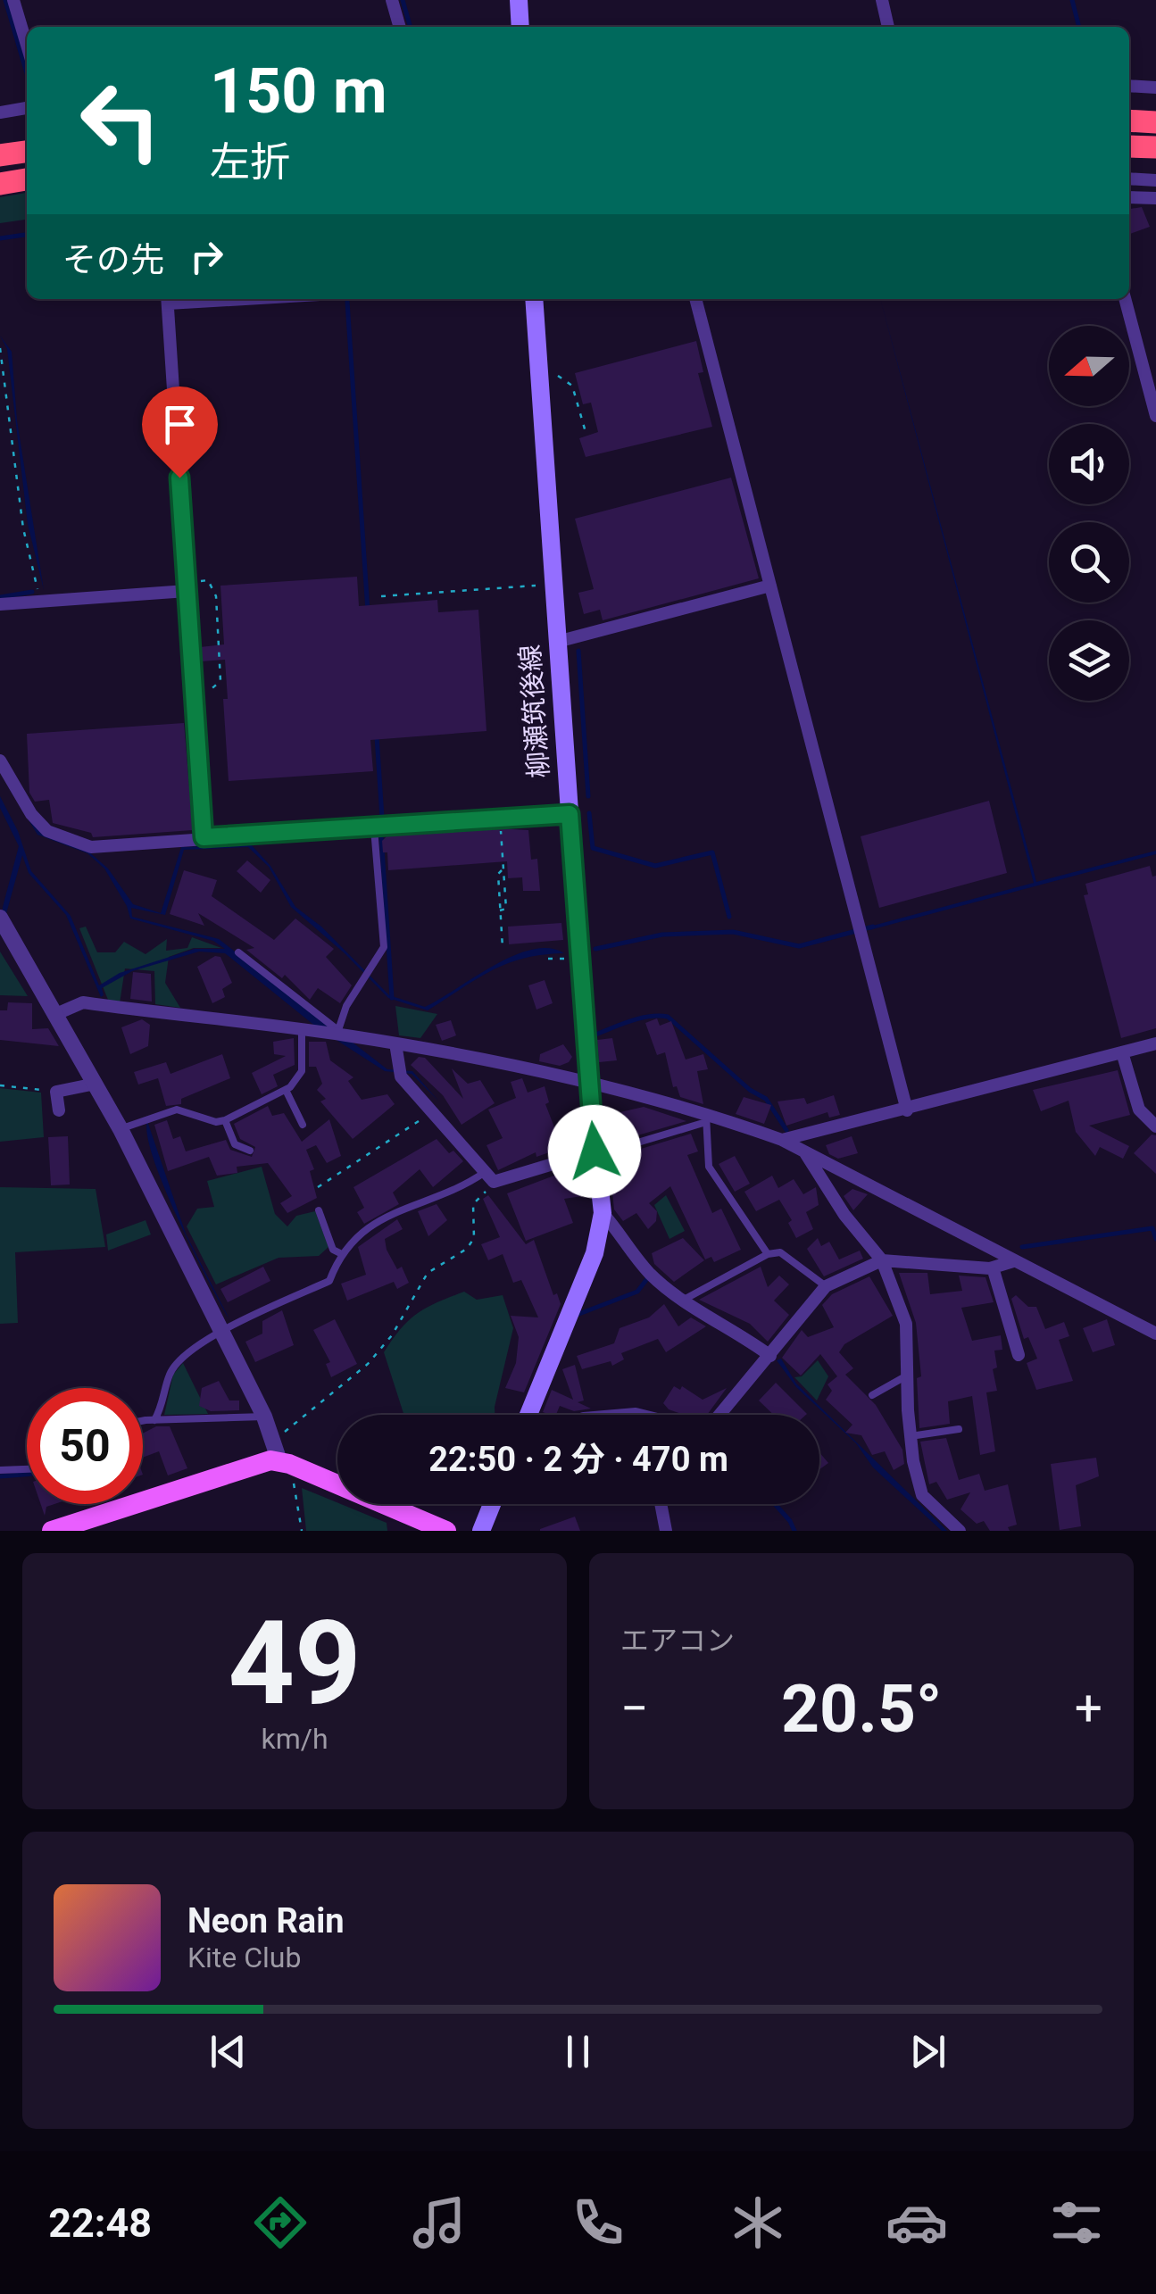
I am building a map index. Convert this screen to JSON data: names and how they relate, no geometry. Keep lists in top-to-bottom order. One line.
{"streets":{"main road":["柳瀬筑後線"]},"north":"left","page":{"turn":["150 m","左折"],"then":"その先","limit":"50","trip":"22:50 · 2 分 · 470 m","tile":[["49","km/h"],"エアコン"],"heat":["−","20.5°","+"],"song":["Neon Rain","Kite Club"],"tabs":"22:48"}}
